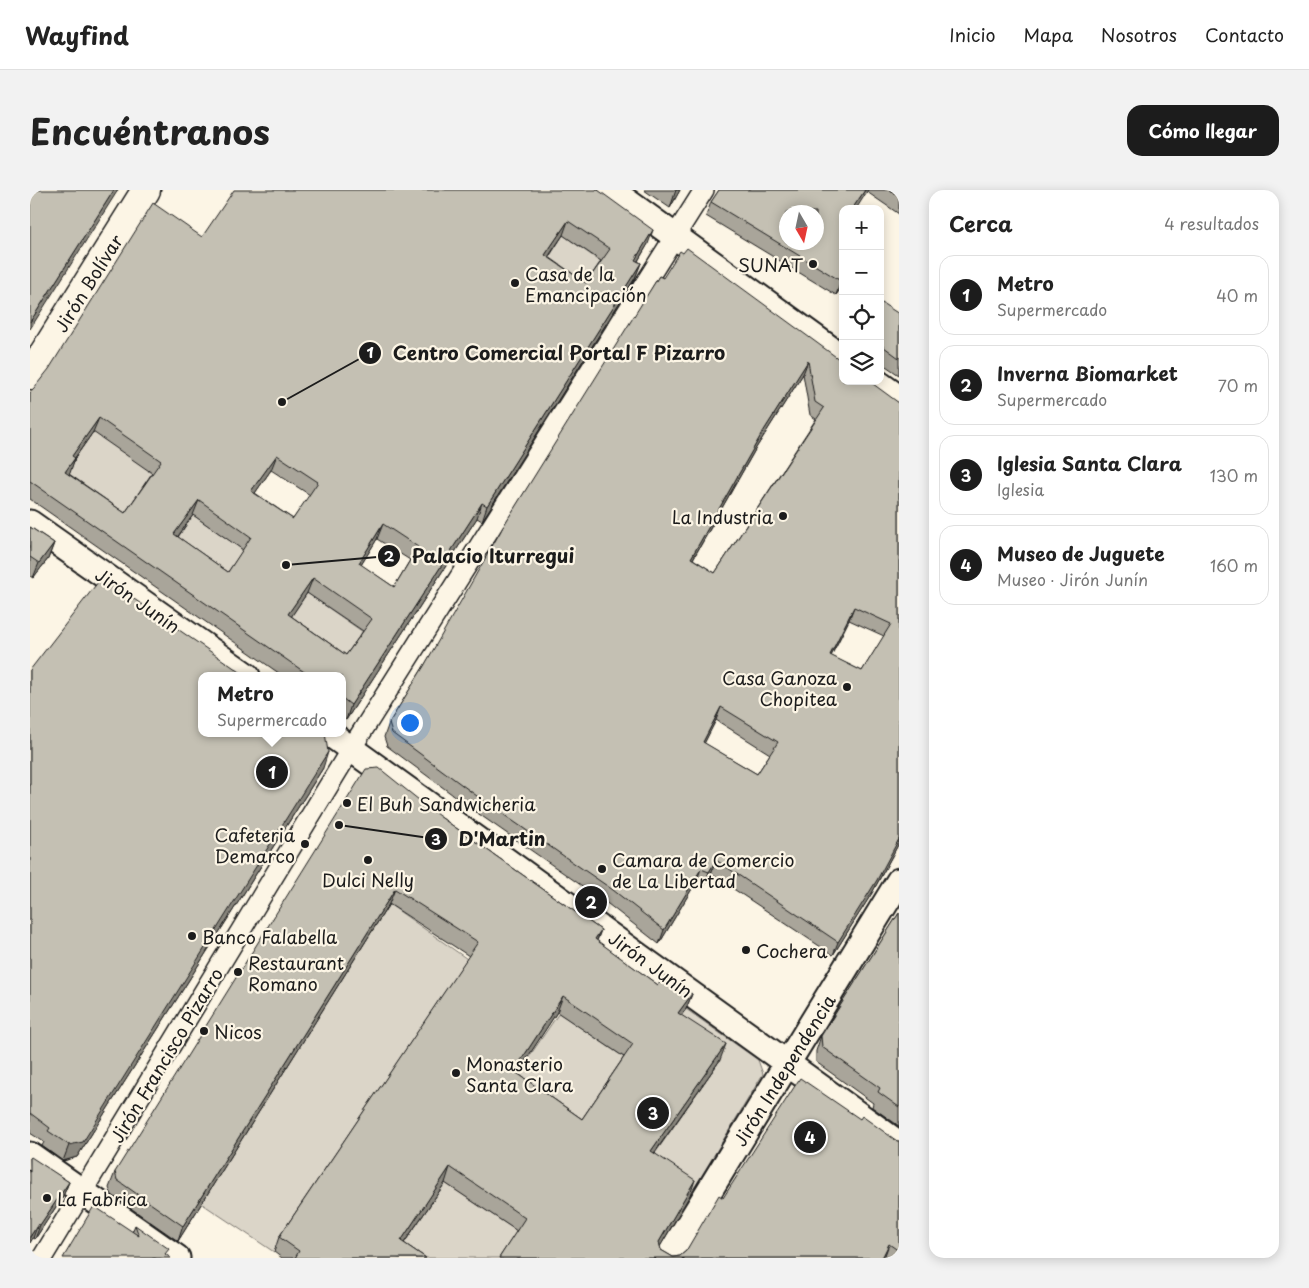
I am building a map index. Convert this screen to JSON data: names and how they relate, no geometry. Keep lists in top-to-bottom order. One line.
{"streets":{"street":["Jirón Bolívar","Jirón Junín","Jirón Francisco Pizarro","Jirón Independencia"]},"crossings":[["Jirón Junín","Jirón Francisco Pizarro"],["Jirón Junín","Jirón Independencia"]],"places":["SUNAT","Casa de la Emancipación","Centro Comercial Portal F Pizarro","La Industria","Palacio Iturregui","Casa Ganoza Chopitea","El Buh Sandwicheria","D'Martin","Cafeteria Demarco","Dulci Nelly","Camara de Comercio de La Libertad","Banco Falabella","Cochera","Restaurant Romano","Nicos","Monasterio Santa Clara","La Fabrica"],"north":"bottom","page":{"header":"Wayfind","nav":["Inicio","Mapa","Nosotros","Contacto"],"title":"Encuéntranos","buttons":"Cómo llegar","heading":["Cerca","4 resultados"],"map_buttons":["+","−"],"list":[{"mark":"1","name":"Metro","note":"Supermercado","value":"40 m"},{"mark":"2","name":"Inverna Biomarket","note":"Supermercado","value":"70 m"},{"mark":"3","name":"Iglesia Santa Clara","note":"Iglesia","value":"130 m"},{"mark":"4","name":"Museo de Juguete","note":"Museo · Jirón Junín","value":"160 m"}],"popup":["Metro","Supermercado"],"pins":["1","2","3","4"]}}
